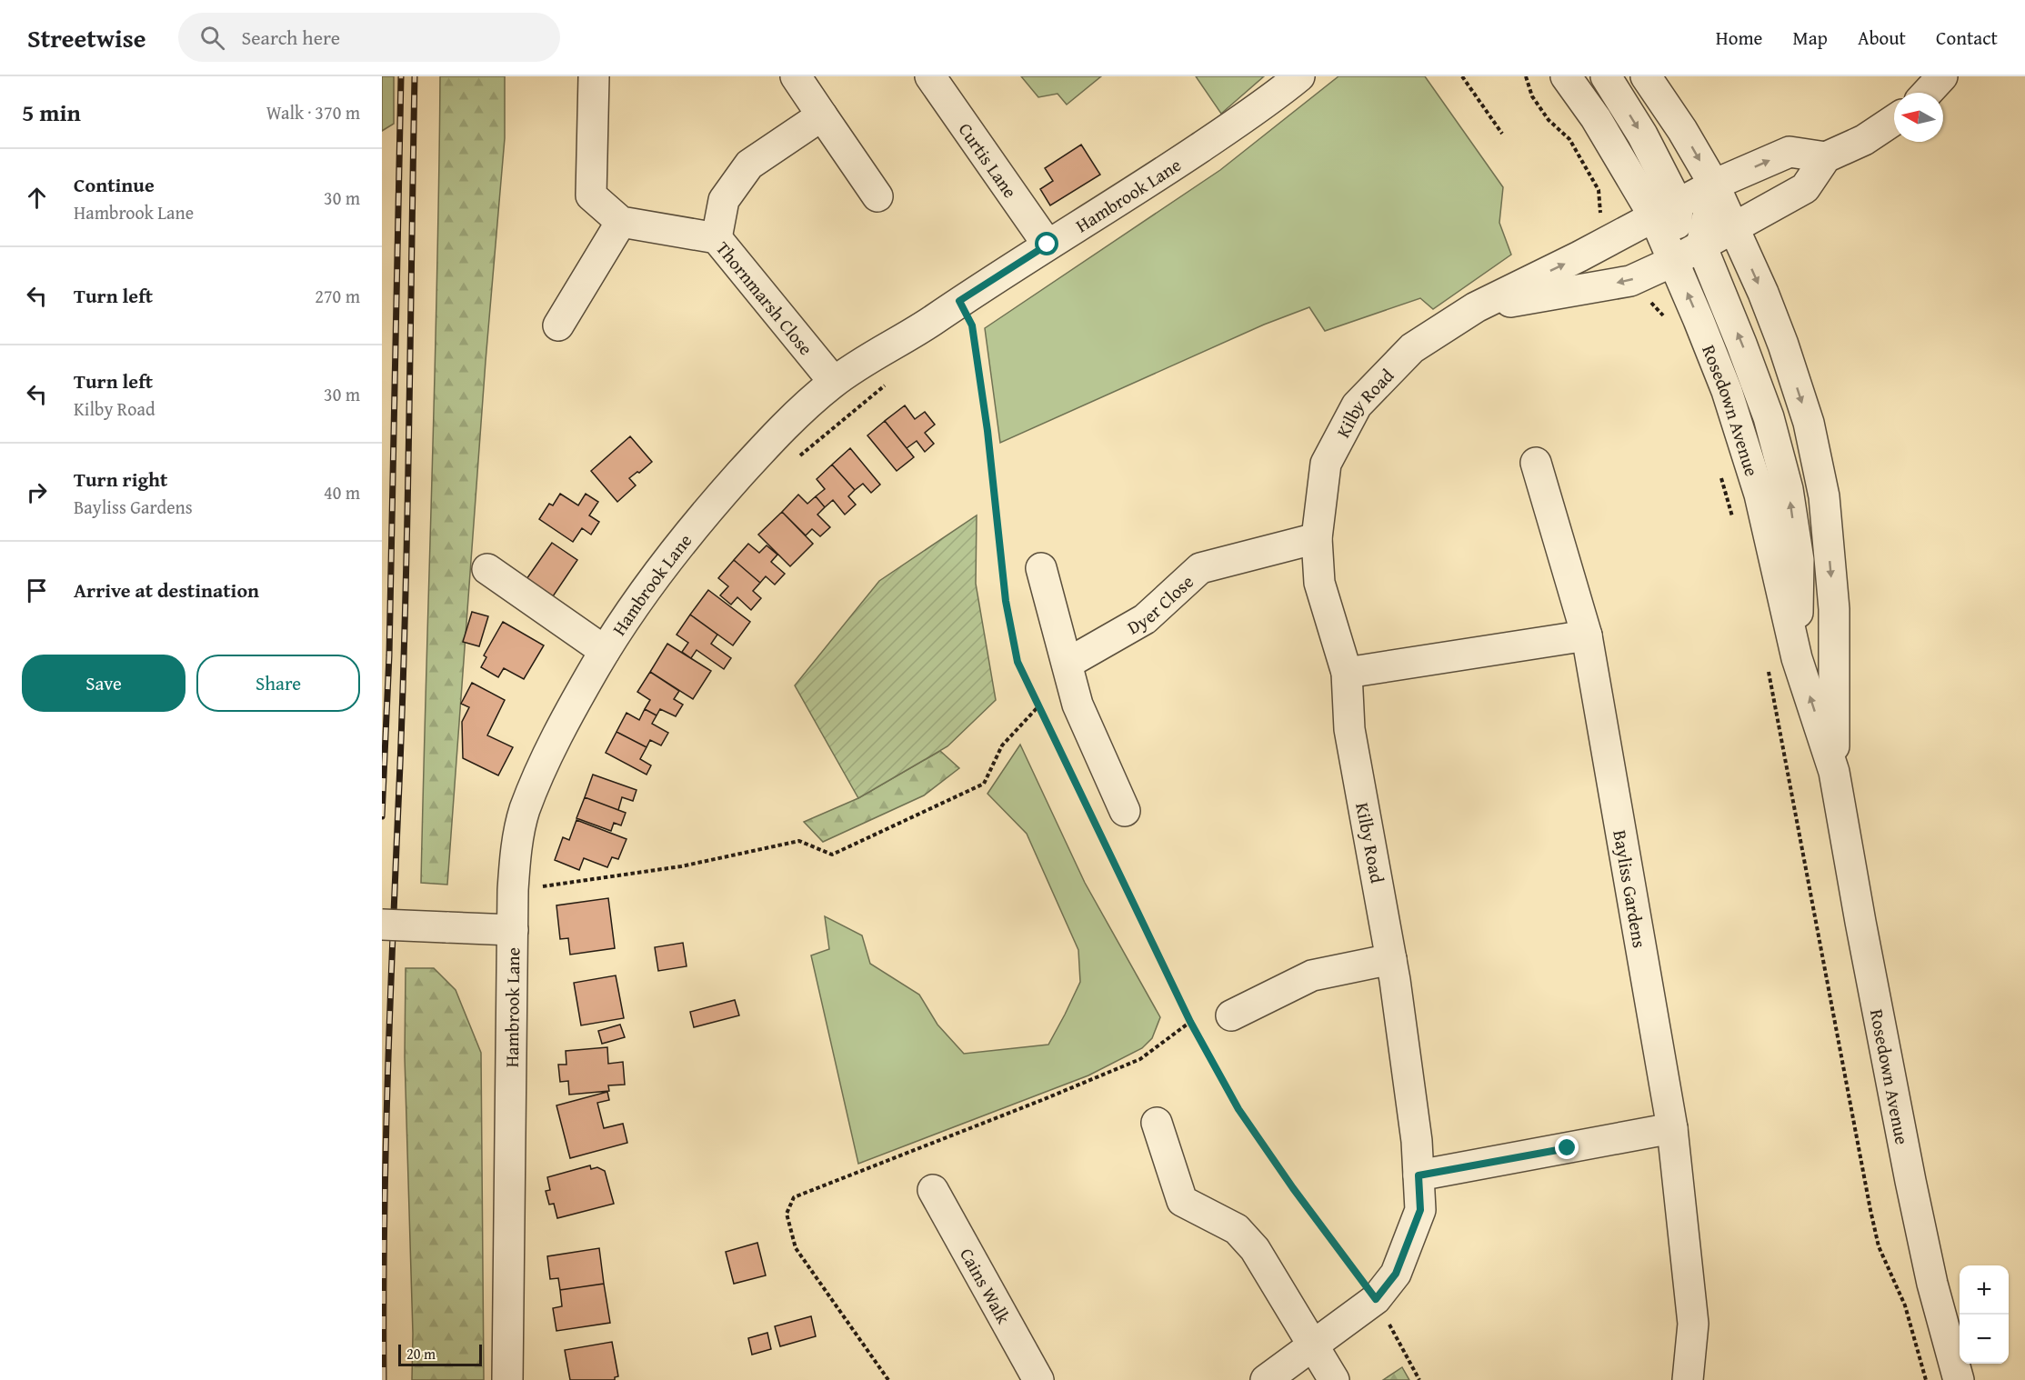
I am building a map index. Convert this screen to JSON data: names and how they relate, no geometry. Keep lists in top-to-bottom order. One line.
{"streets":{"street":["Curtis Lane","Hambrook Lane","Thornmarsh Close","Kilby Road","Rosedown Avenue","Dyer Close","Bayliss Gardens","Cains Walk"]},"crossings":[["Curtis Lane","Hambrook Lane"],["Hambrook Lane","Thornmarsh Close"],["Kilby Road","Rosedown Avenue"],["Kilby Road","Dyer Close"]],"scale_bar":"20 m","north":"left","page":{"header":"Streetwise","search":"Search here","nav":["Home","Map","About","Contact"],"heading":["5 min","Walk · 370 m"],"list":[["Continue","Hambrook Lane","30 m"],["Turn left","270 m"],["Turn left","Kilby Road","30 m"],["Turn right","Bayliss Gardens","40 m"],"Arrive at destination"],"buttons":["Save","Share"],"map_buttons":["+","−"],"scale":"20 m"}}
